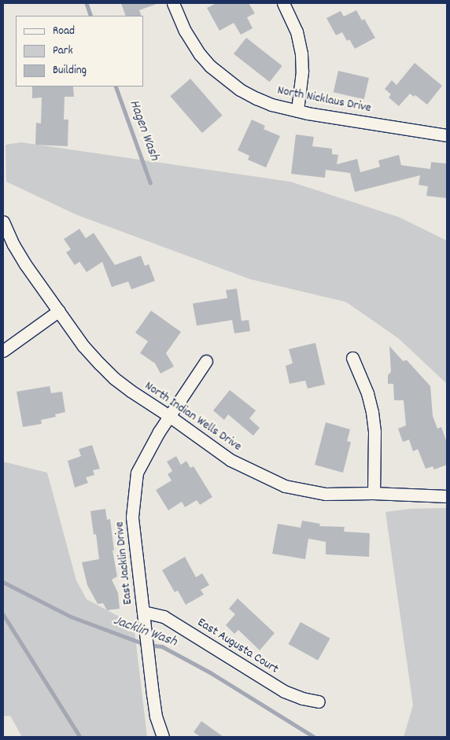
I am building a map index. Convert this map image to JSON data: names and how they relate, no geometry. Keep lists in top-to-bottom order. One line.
{"streets":{"street":["North Nicklaus Drive","North Indian Wells Drive","East Jacklin Drive","East Augusta Court"]},"crossings":[["North Indian Wells Drive","East Jacklin Drive"],["East Jacklin Drive","East Augusta Court"]],"water":["Hagen Wash","Jacklin Wash"],"legend":["Road","Park","Building"]}
